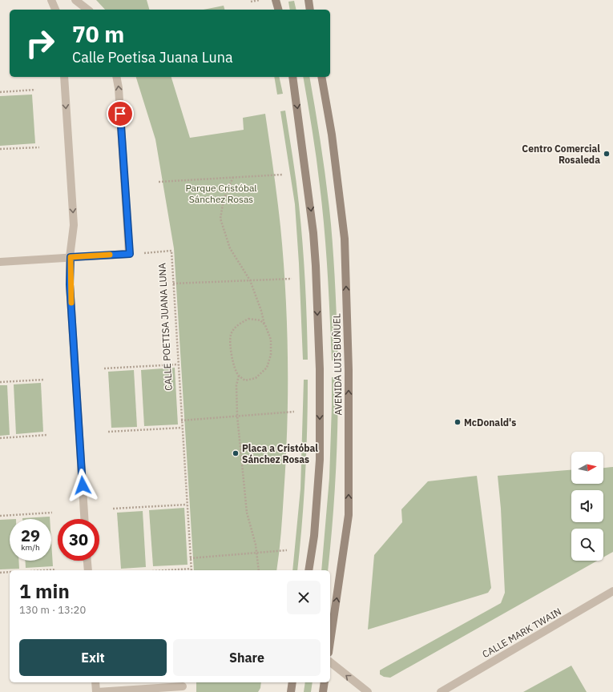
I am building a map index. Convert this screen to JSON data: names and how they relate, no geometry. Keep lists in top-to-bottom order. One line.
{"streets":{"main road":["AVENIDA LUIS BUÑUEL"],"street":["CALLE MARK TWAIN"],"path":["CALLE POETISA JUANA LUNA"]},"parks":["Parque Cristóbal Sánchez Rosas"],"places":["Centro Comercial Rosaleda","McDonald's","Placa a Cristóbal Sánchez Rosas"],"north":"right","page":{"turn":["70 m","Calle Poetisa Juana Luna"],"speed":"29 km/h","limit":"30","heading":["1 min","130 m · 13:20"],"buttons":["Exit","Share"]}}
